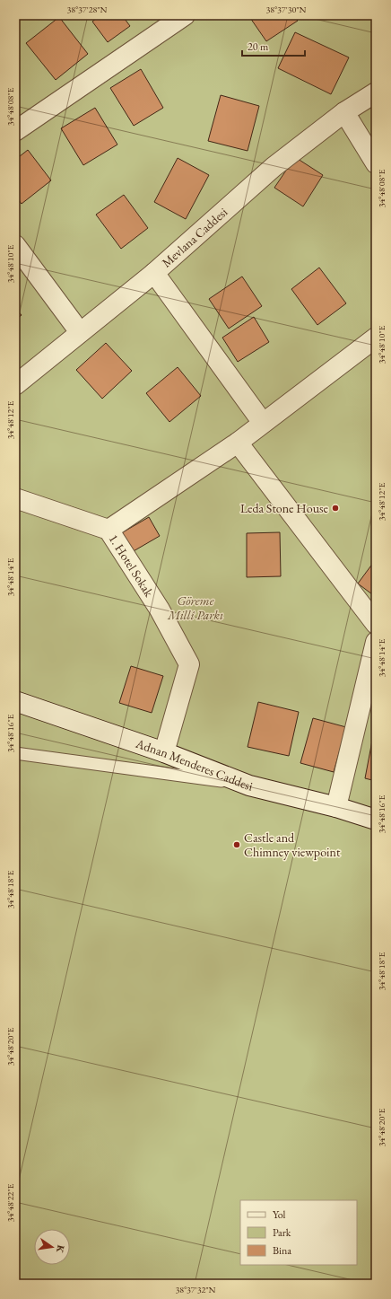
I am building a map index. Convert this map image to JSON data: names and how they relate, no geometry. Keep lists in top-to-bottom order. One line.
{"streets":{"street":["Mevlana Caddesi","1. Hotel Sokak","Adnan Menderes Caddesi"]},"crossings":[["1. Hotel Sokak","Adnan Menderes Caddesi"]],"parks":["Göreme Millî Parkı"],"places":["Leda Stone House","Castle and Chimney viewpoint"],"legend":["Yol","Park","Bina"],"scale_bar":"20 m","north":"right","coordinates":["38°37'28\"N","38°37'30\"N","34°48'08\"E","34°48'10\"E","34°48'12\"E","34°48'14\"E","34°48'16\"E","34°48'18\"E","34°48'20\"E","34°48'22\"E","38°37'32\"N"]}
